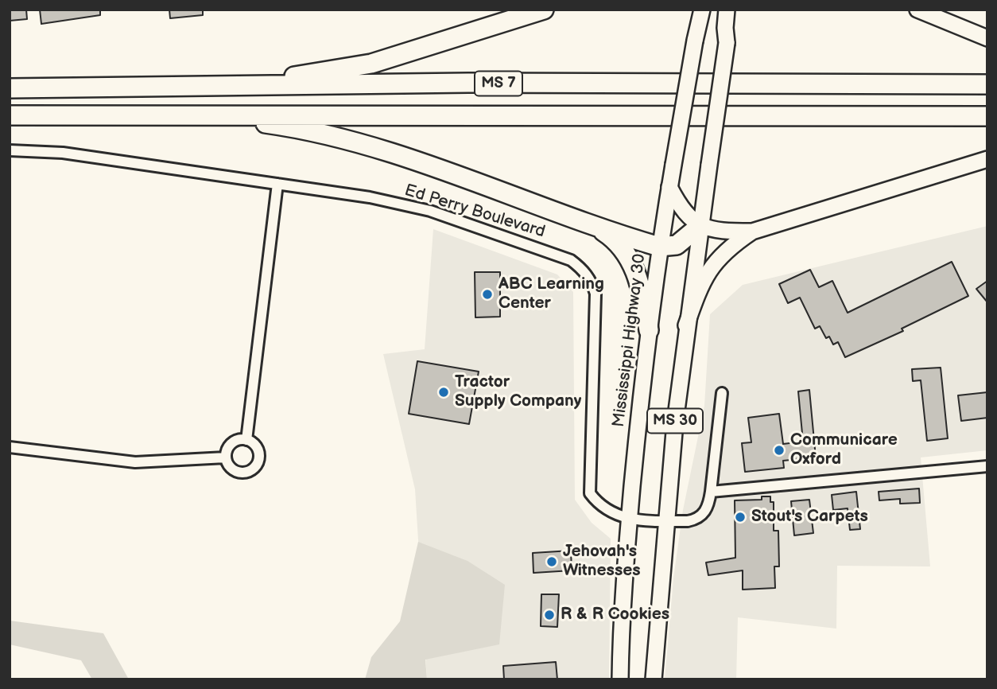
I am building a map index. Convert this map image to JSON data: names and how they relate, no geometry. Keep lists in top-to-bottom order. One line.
{"streets":{"highway":["MS 7"],"main road":["Mississippi Highway 30","MS 30"],"street":["Ed Perry Boulevard"]},"crossings":[["Ed Perry Boulevard","Mississippi Highway 30"],["Ed Perry Boulevard","MS 30"]],"places":["ABC Learning Center","Tractor Supply Company","Communicare Oxford","Stout's Carpets","Jehovah's Witnesses","R & R Cookies"]}
